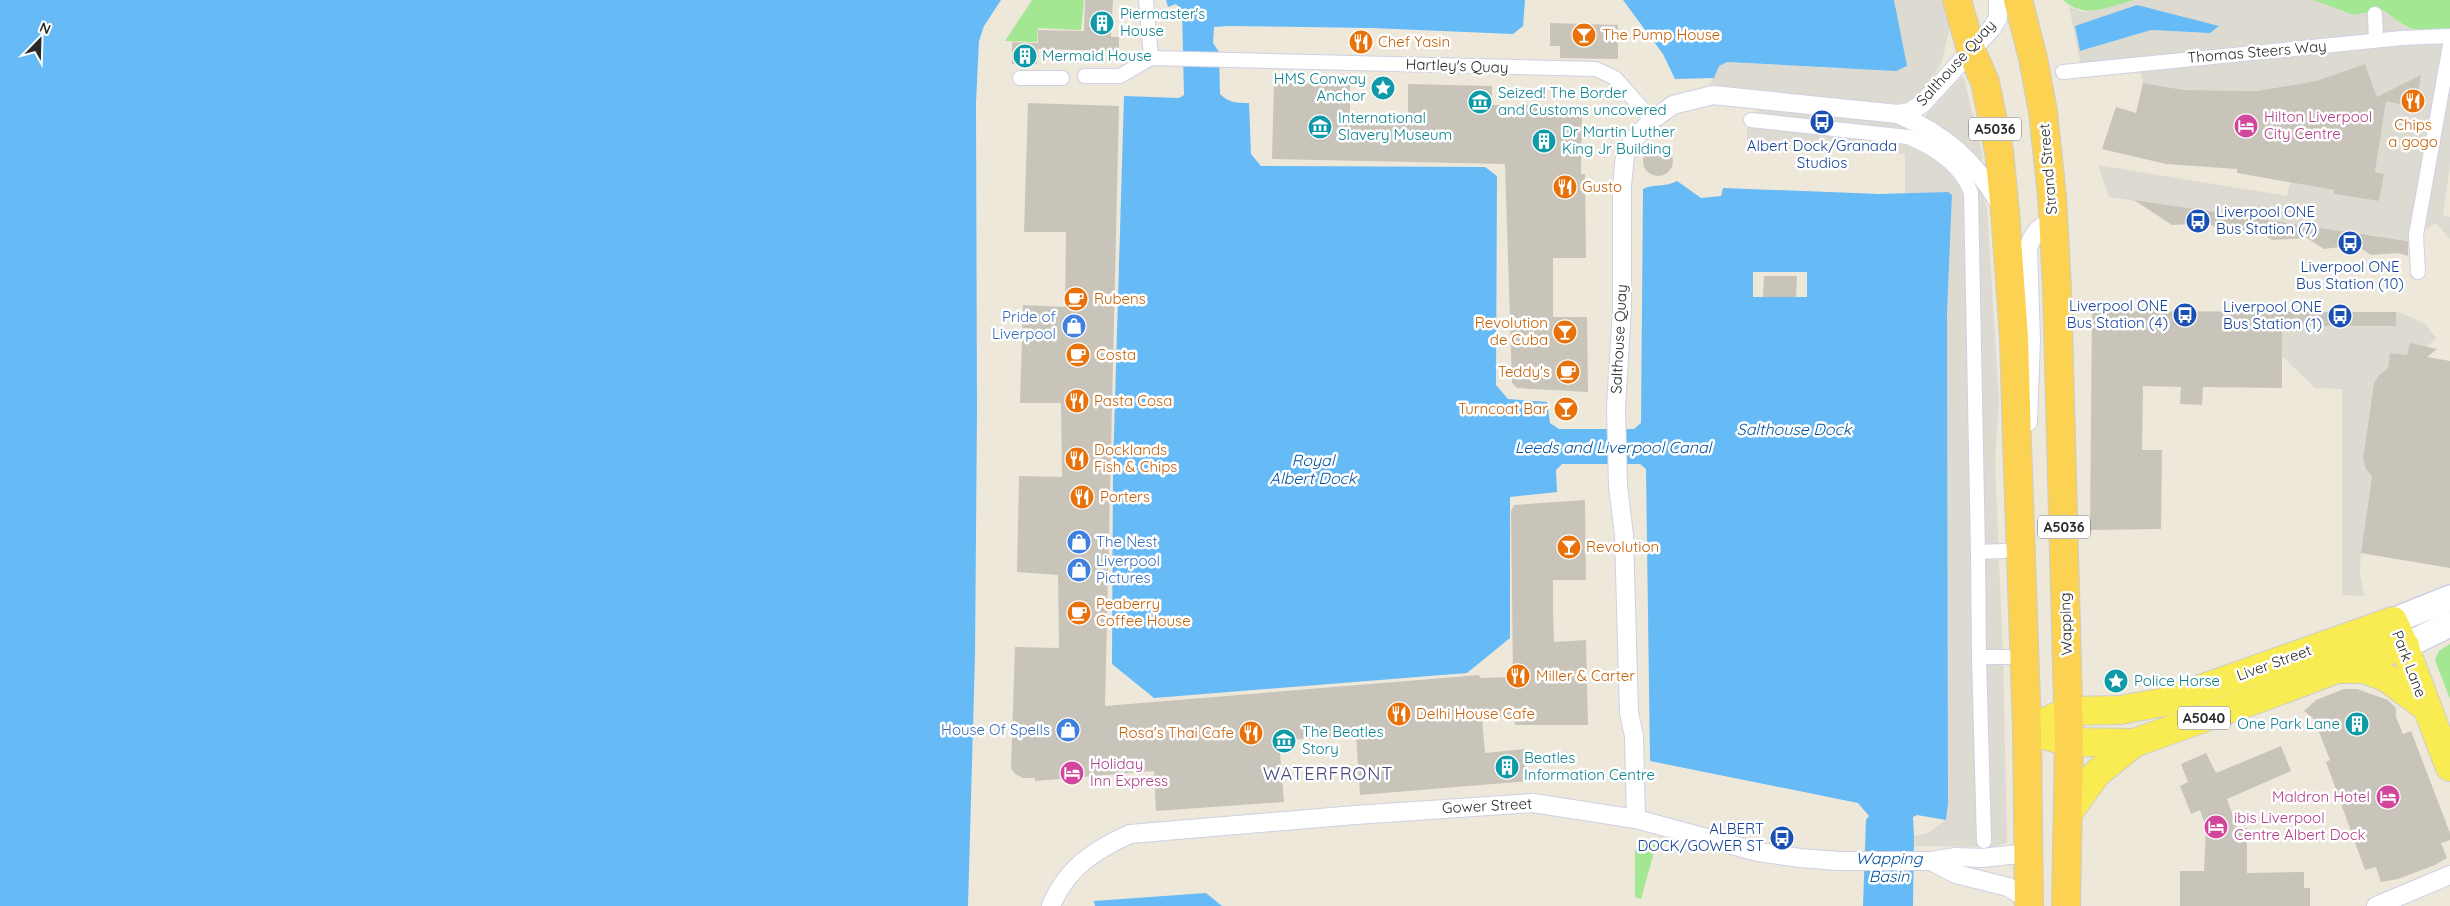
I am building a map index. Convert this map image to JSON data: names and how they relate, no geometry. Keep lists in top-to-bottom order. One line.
{"streets":{"highway":["A5036","Strand Street","Wapping"],"main road":["Liver Street","Park Lane","A5040"],"street":["Thomas Steers Way","Salthouse Quay","Hartley's Quay","Gower Street"]},"crossings":[["Salthouse Quay","Hartley's Quay"],["Salthouse Quay","A5036"],["Salthouse Quay","Gower Street"],["A5036","Liver Street"],["A5036","Gower Street"],["Strand Street","Wapping"],["Wapping","Liver Street"],["Liver Street","Park Lane"]],"districts":["WATERFRONT"],"water":["Salthouse Dock","Leeds and Liverpool Canal","Royal Albert Dock","Wapping Basin"],"places":{"building":["Piermaster's House","Mermaid House","Dr Martin Luther King Jr Building","One Park Lane","Beatles Information Centre"],"bar":["The Pump House","Revolution de Cuba","Turncoat Bar","Revolution"],"restaurant":["Chef Yasin","Chips a gogo","Gusto","Pasta Cosa","Docklands Fish & Chips","Porters","Miller & Carter","Delhi House Cafe","Rosa's Thai Cafe"],"place":["HMS Conway Anchor","Police Horse"],"museum":["Seized! The Border and Customs uncovered","International Slavery Museum","The Beatles Story"],"bus stop":["Albert Dock/Granada Studios","Liverpool ONE Bus Station (7)","Liverpool ONE Bus Station (10)","Liverpool ONE Bus Station (4)","Liverpool ONE Bus Station (1)","ALBERT DOCK/GOWER ST"],"hotel":["Hilton Liverpool City Centre","Holiday Inn Express","Maldron Hotel","ibis Liverpool Centre Albert Dock"],"cafe":["Rubens","Costa","Teddy's","Peaberry Coffee House"],"shop":["Pride of Liverpool","The Nest","Liverpool Pictures","House Of Spells"]},"north":"top right"}
